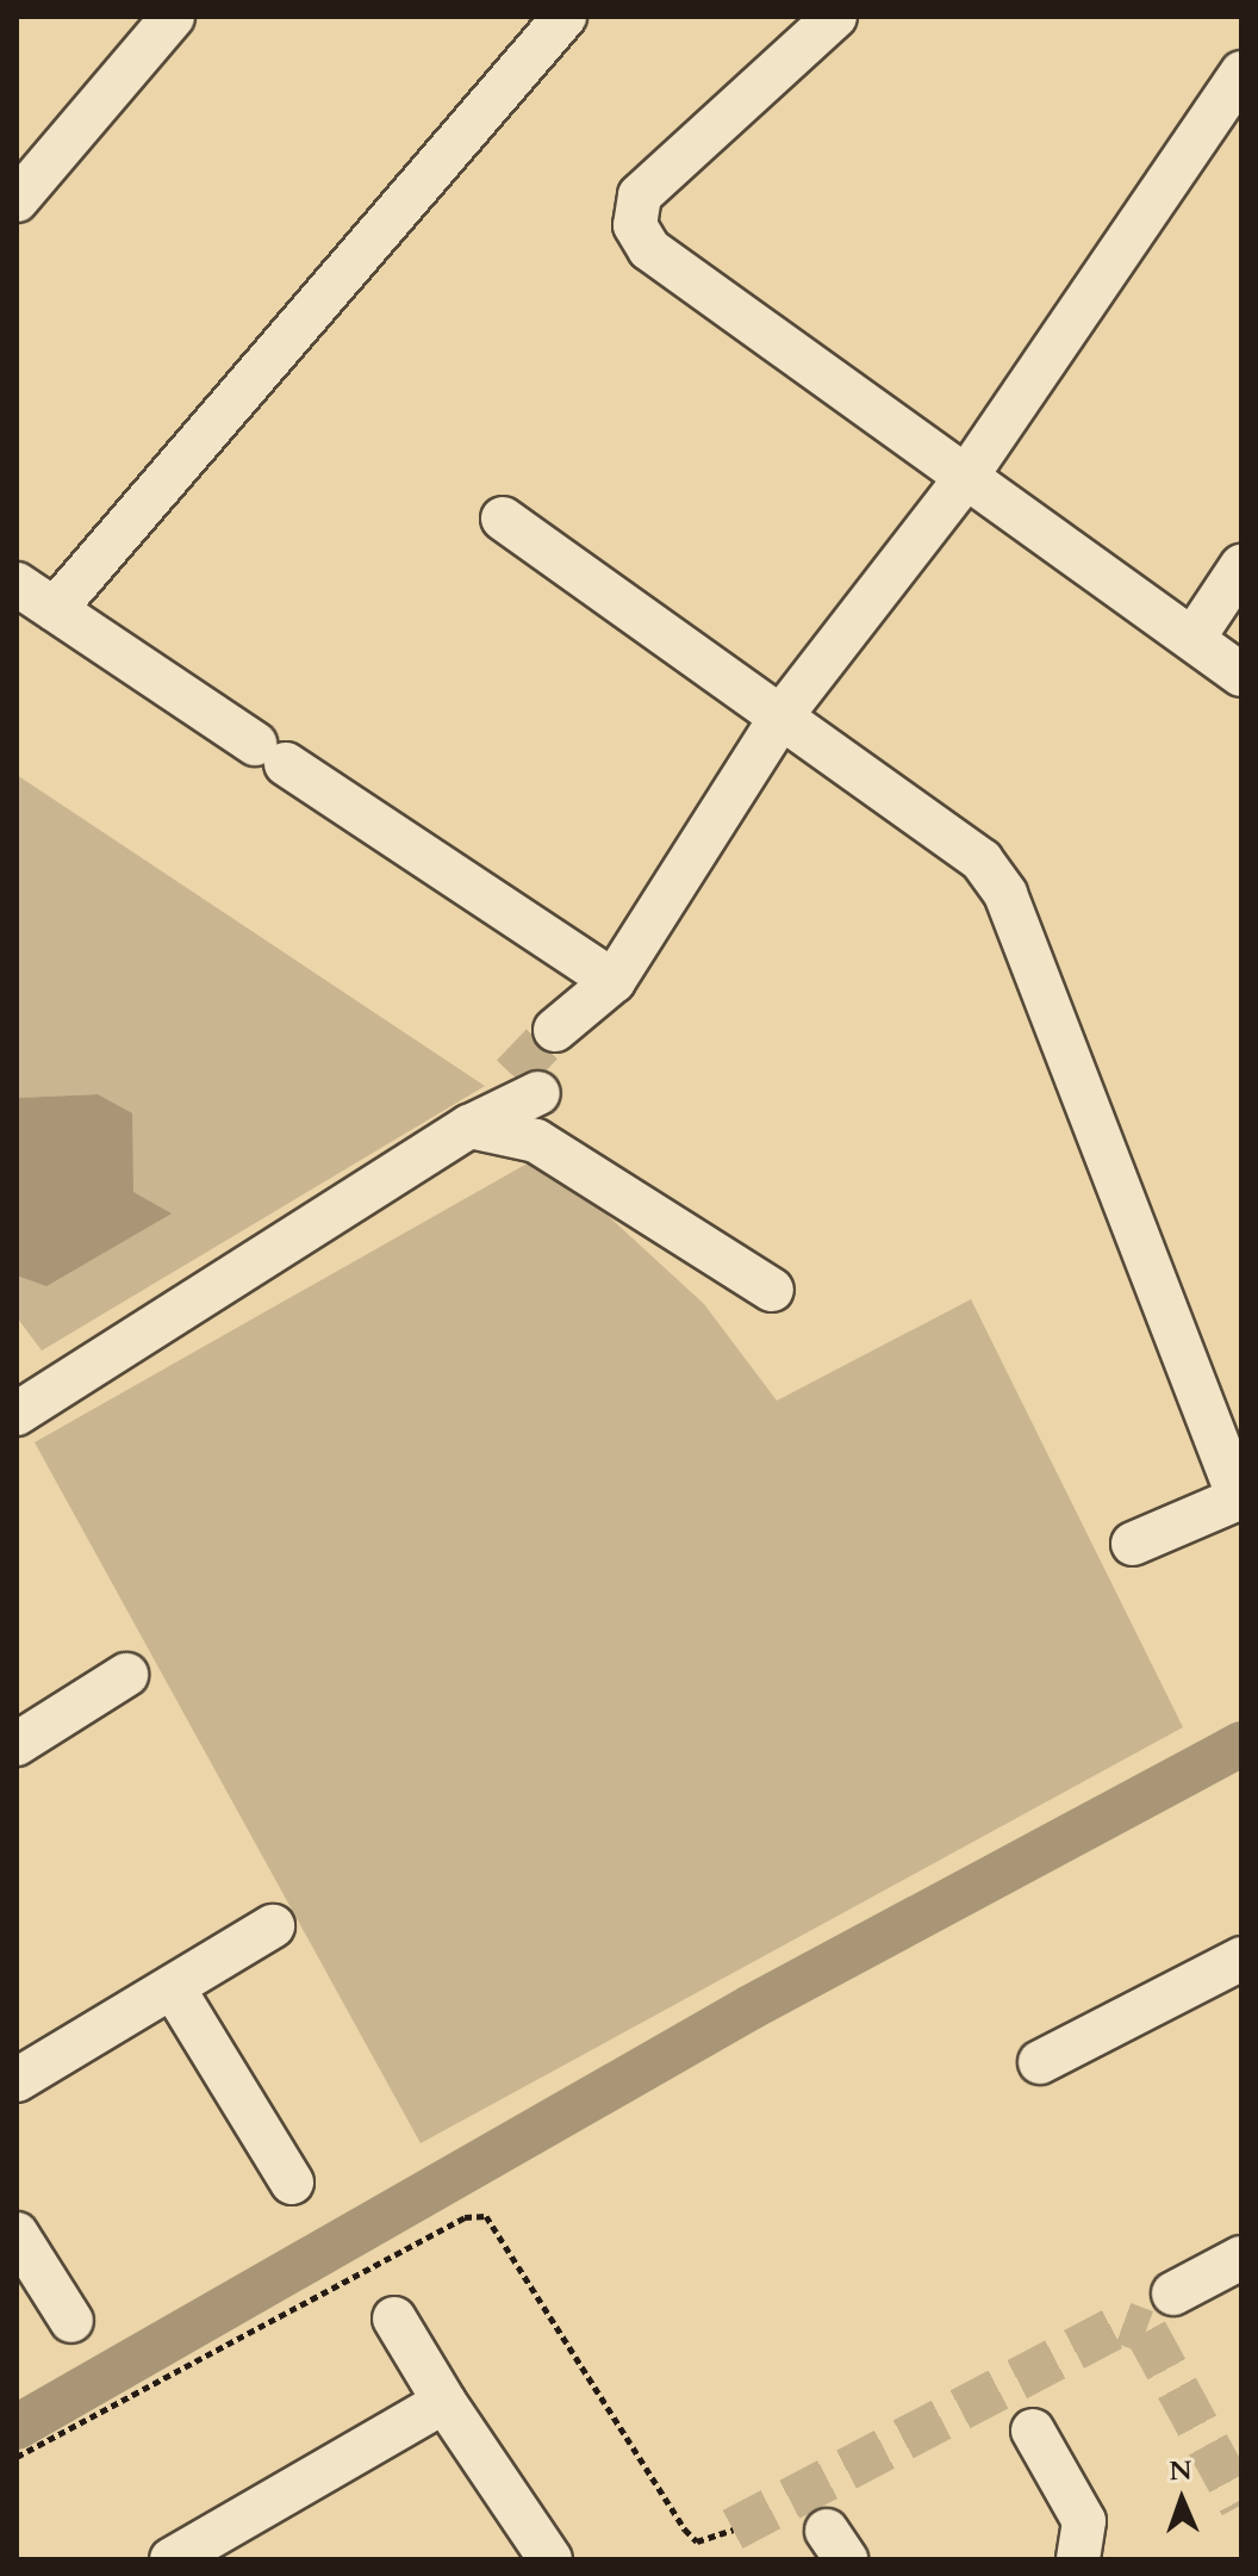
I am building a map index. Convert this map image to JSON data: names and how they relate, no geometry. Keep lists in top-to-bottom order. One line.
{"north":"top"}
